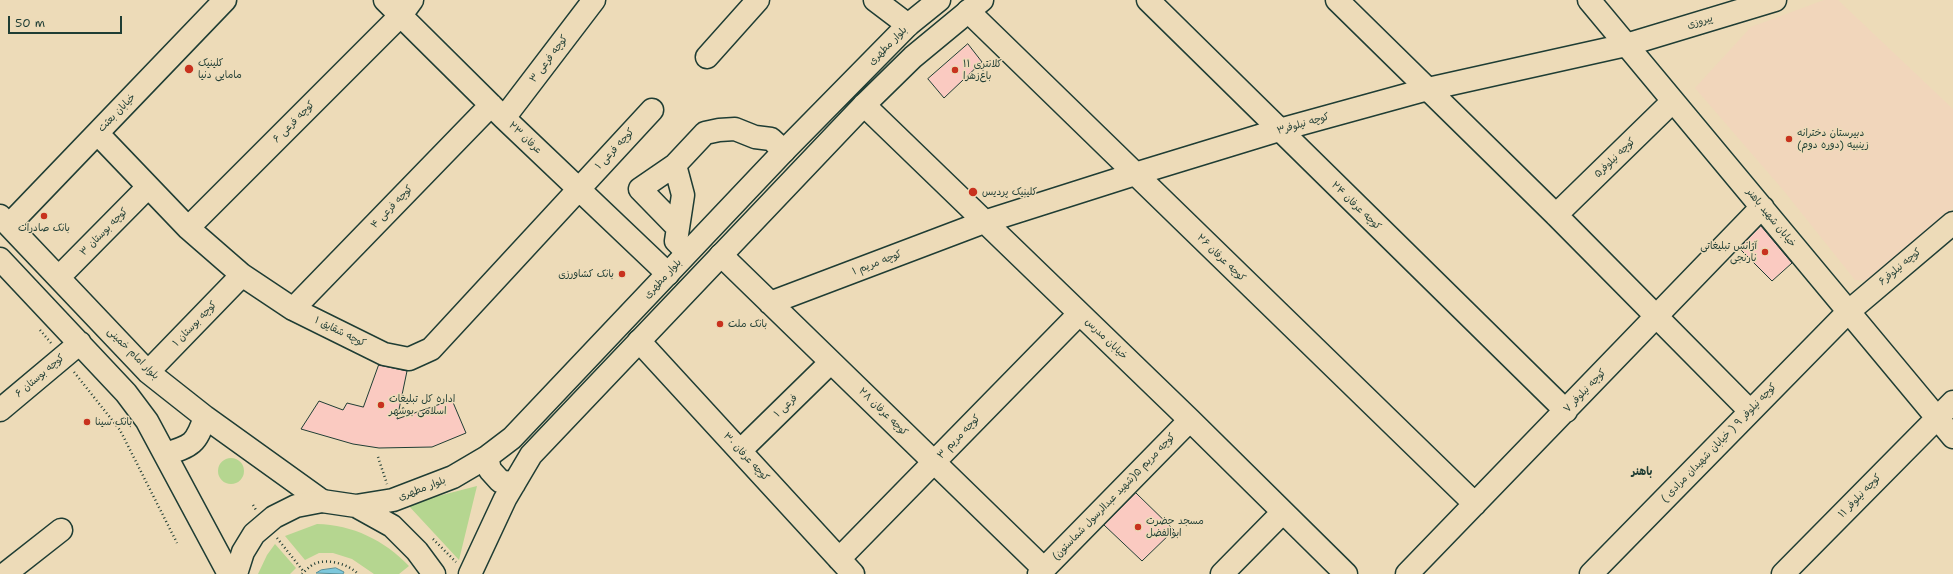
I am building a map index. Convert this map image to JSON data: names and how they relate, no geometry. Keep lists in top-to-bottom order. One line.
{"streets":{"street":["پیروزی","بلوار مطهری","کوچه فرعی ۳","خیابان بعثت","کوچه فرعی ۶","کوچه نیلوفر۳","عرفان ۲۳","کوچه فرعی ۱","کوچه نیلوفر۵","کوچه عرفان ۲۴","کوچه فرعی ۴","خیابان شهید باهنر","کوچه بوستان ۳","کوچه عرفان ۲۶","کوچه مریم ۱","کوچه نیلوفر۶","کوچه بوستان ۱","کوچه شقایق ۱","خیابان مدرس","بلوار امام خمینی","کوچه بوستان ۶","کوچه نیلوفر ۷","فرعی ۱","کوچه عرفان ۲۸","کوچه مریم ۳","کوچه نیلوفر ۹ ( خیابان شهیدان مرادی )","کوچه عرفان ۳۰","کوچه نیلوفر ۱۱","کوچه مریم ۵(شهید عبدالرسول شماستون)"]},"crossings":[["پیروزی","کوچه نیلوفر۳"],["پیروزی","خیابان شهید باهنر"],["بلوار مطهری","عرفان ۲۳"],["کوچه فرعی ۳","عرفان ۲۳"],["کوچه فرعی ۳","کوچه فرعی ۴"],["خیابان بعثت","کوچه شقایق ۱"],["خیابان بعثت","بلوار امام خمینی"],["کوچه فرعی ۶","عرفان ۲۳"],["کوچه فرعی ۶","کوچه شقایق ۱"],["کوچه نیلوفر۳","کوچه عرفان ۲۴"],["کوچه نیلوفر۳","خیابان شهید باهنر"],["کوچه نیلوفر۳","کوچه عرفان ۲۶"],["کوچه نیلوفر۳","کوچه مریم ۱"],["کوچه نیلوفر۳","خیابان مدرس"],["عرفان ۲۳","کوچه فرعی ۱"],["عرفان ۲۳","کوچه فرعی ۴"],["عرفان ۲۳","کوچه شقایق ۱"],["کوچه فرعی ۱","کوچه شقایق ۱"],["کوچه نیلوفر۵","خیابان شهید باهنر"],["کوچه عرفان ۲۴","کوچه نیلوفر ۷"],["کوچه فرعی ۴","کوچه شقایق ۱"],["خیابان شهید باهنر","کوچه نیلوفر۶"],["خیابان شهید باهنر","کوچه نیلوفر ۷"],["خیابان شهید باهنر","کوچه نیلوفر ۹ ( خیابان شهیدان مرادی )"],["خیابان شهید باهنر","کوچه نیلوفر ۱۱"],["کوچه بوستان ۳","کوچه شقایق ۱"],["کوچه بوستان ۳","بلوار امام خمینی"],["کوچه عرفان ۲۶","کوچه نیلوفر ۷"],["کوچه مریم ۱","خیابان مدرس"],["کوچه مریم ۱","کوچه عرفان ۲۸"],["کوچه نیلوفر۶","کوچه نیلوفر ۹ ( خیابان شهیدان مرادی )"],["کوچه بوستان ۱","کوچه شقایق ۱"],["کوچه بوستان ۱","بلوار امام خمینی"],["خیابان مدرس","کوچه مریم ۳"],["خیابان مدرس","کوچه مریم ۵(شهید عبدالرسول شماستون)"],["فرعی ۱","کوچه عرفان ۲۸"],["فرعی ۱","کوچه عرفان ۳۰"],["کوچه عرفان ۲۸","کوچه مریم ۳"],["کوچه عرفان ۲۸","کوچه مریم ۵(شهید عبدالرسول شماستون)"],["کوچه مریم ۳","کوچه عرفان ۳۰"]],"districts":["باهنر"],"places":["کلینیک مامایی دنیا","کلانتری ۱۱ باغ‌زهرا","دبیرستان دخترانه زینبیه (دوره دوم)","کلینیک پردیس","بانک صادرات","آژانس تبلیغاتی نارنجی","بانک کشاورزی","بانک ملت","اداره کل تبلیغات اسلامی بوشهر","بانک سینا","مسجد حضرت ابوالفضل"],"scale_bar":"50 m"}
